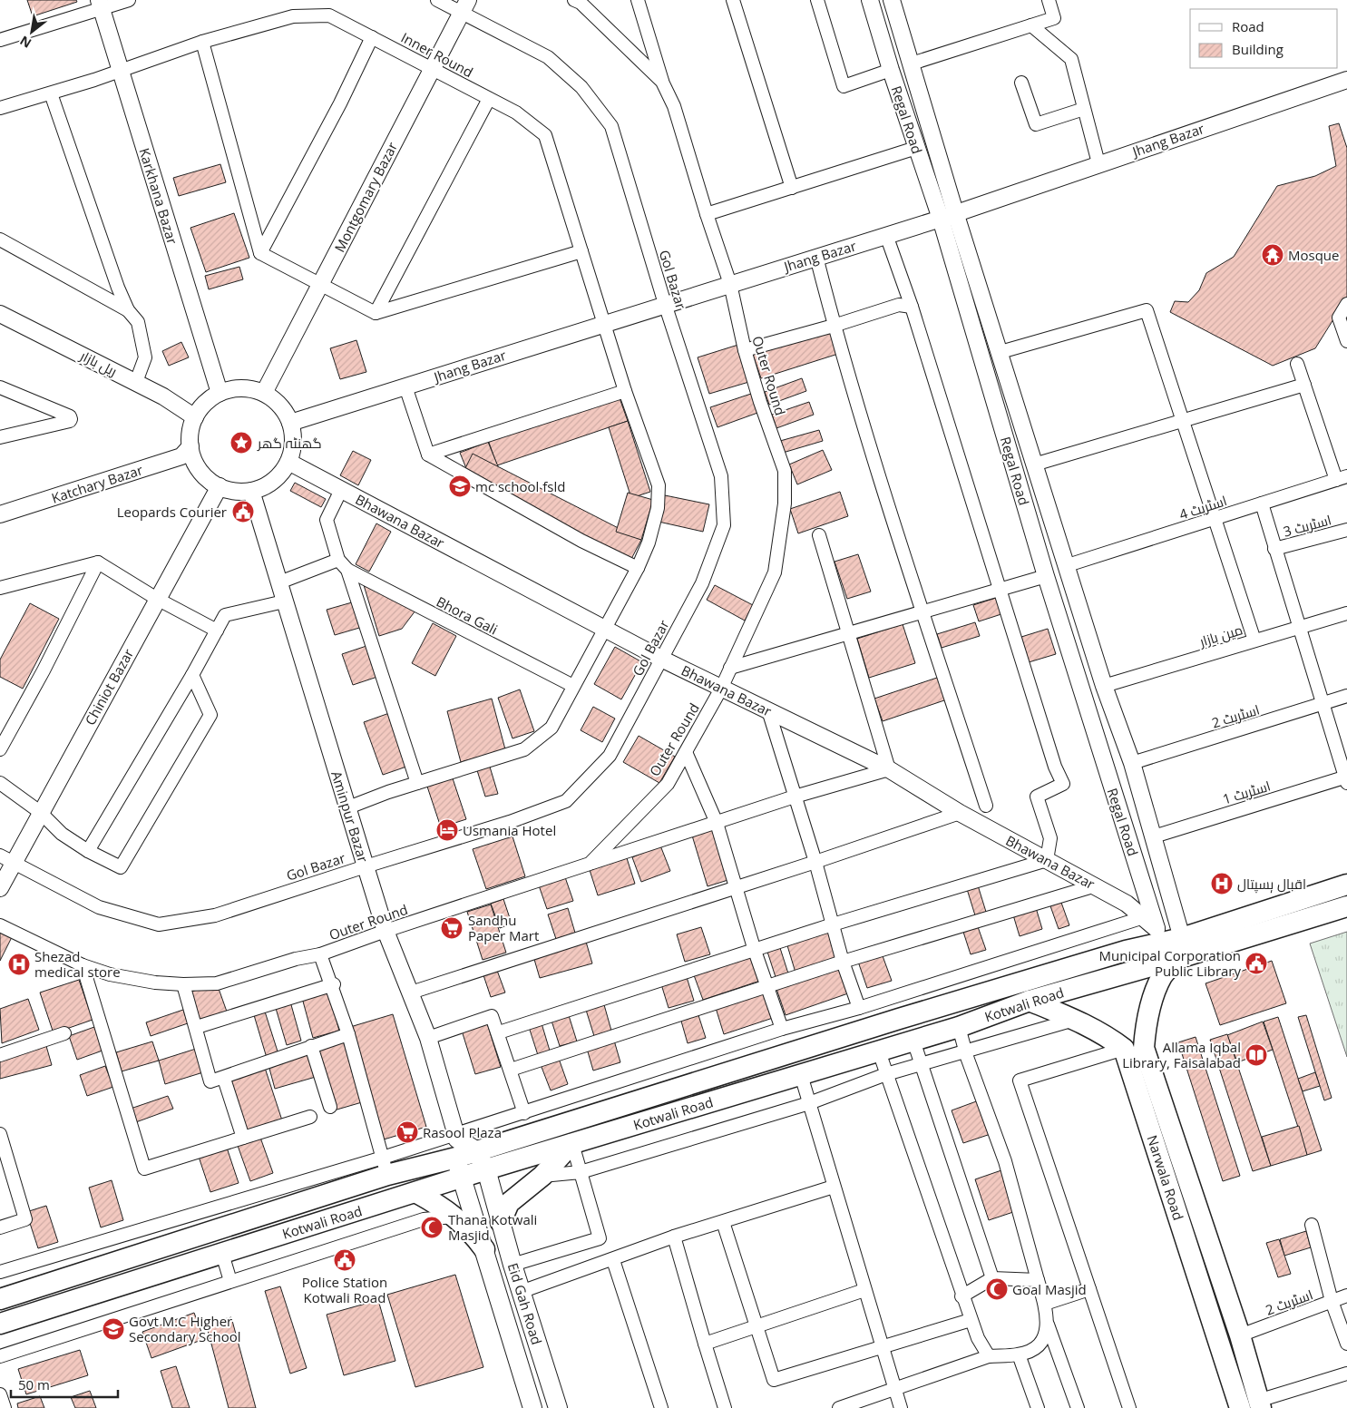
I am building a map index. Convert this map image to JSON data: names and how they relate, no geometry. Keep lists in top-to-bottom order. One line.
{"streets":{"main road":["Kotwali Road","Narwala Road","Eid Gah Road"],"street":["Inner Round","Regal Road","Jhang Bazar","Karkhana Bazar","Montgomary Bazar","Gol Bazar","ریل بازار","Outer Round","Katchary Bazar","اسٹریٹ 4","Bhawana Bazar","اسٹریٹ 3","Bhora Gali","مین بازار","Chiniot Bazar","اسٹریٹ 2","اسٹریٹ 1","Aminpur Bazar"]},"crossings":[["Inner Round","Jhang Bazar"],["Inner Round","Karkhana Bazar"],["Inner Round","Montgomary Bazar"],["Inner Round","Bhawana Bazar"],["Inner Round","Bhora Gali"],["Inner Round","Aminpur Bazar"],["Regal Road","Jhang Bazar"],["Regal Road","اسٹریٹ 4"],["Regal Road","Bhawana Bazar"],["Regal Road","مین بازار"],["Regal Road","اسٹریٹ 2"],["Regal Road","اسٹریٹ 1"],["Regal Road","Kotwali Road"],["Jhang Bazar","Karkhana Bazar"],["Jhang Bazar","Montgomary Bazar"],["Jhang Bazar","Gol Bazar"],["Jhang Bazar","ریل بازار"],["Jhang Bazar","Outer Round"],["Jhang Bazar","Katchary Bazar"],["Jhang Bazar","Bhawana Bazar"],["Jhang Bazar","Chiniot Bazar"],["Jhang Bazar","Aminpur Bazar"],["Karkhana Bazar","Montgomary Bazar"],["Karkhana Bazar","ریل بازار"],["Karkhana Bazar","Katchary Bazar"],["Karkhana Bazar","Bhawana Bazar"],["Karkhana Bazar","Chiniot Bazar"],["Karkhana Bazar","Aminpur Bazar"],["Montgomary Bazar","Gol Bazar"],["Montgomary Bazar","ریل بازار"],["Montgomary Bazar","Katchary Bazar"],["Montgomary Bazar","Bhawana Bazar"],["Montgomary Bazar","Chiniot Bazar"],["Montgomary Bazar","Aminpur Bazar"],["Gol Bazar","Bhawana Bazar"],["Gol Bazar","Chiniot Bazar"],["Gol Bazar","Aminpur Bazar"],["ریل بازار","Katchary Bazar"],["ریل بازار","Bhawana Bazar"],["ریل بازار","Chiniot Bazar"],["ریل بازار","Aminpur Bazar"],["Outer Round","Bhawana Bazar"],["Outer Round","Aminpur Bazar"],["Katchary Bazar","Bhawana Bazar"],["Katchary Bazar","Chiniot Bazar"],["Katchary Bazar","Aminpur Bazar"],["Bhawana Bazar","Chiniot Bazar"],["Bhawana Bazar","Aminpur Bazar"],["Bhawana Bazar","Kotwali Road"],["Chiniot Bazar","Aminpur Bazar"],["Aminpur Bazar","Kotwali Road"],["Aminpur Bazar","Eid Gah Road"],["Kotwali Road","Eid Gah Road"]],"places":{"temple":["Mosque"],"place":["گھنٹہ گھر"],"school or university":["mc school fsld","Govt M.C Higher Secondary School"],"public building":["Leopards Courier","Municipal Corporation Public Library","Police Station Kotwali Road"],"hotel":["Usmania Hotel"],"hospital":["اقبال ہسپتال","Shezad medical store"],"supermarket":["Sandhu Paper Mart","Rasool Plaza"],"library":["Allama Iqbal Library, Faisalabad"],"mosque":["Thana Kotwali Masjid","Goal Masjid"]},"legend":["Road","Building"],"scale_bar":"50 m","north":"bottom left"}
